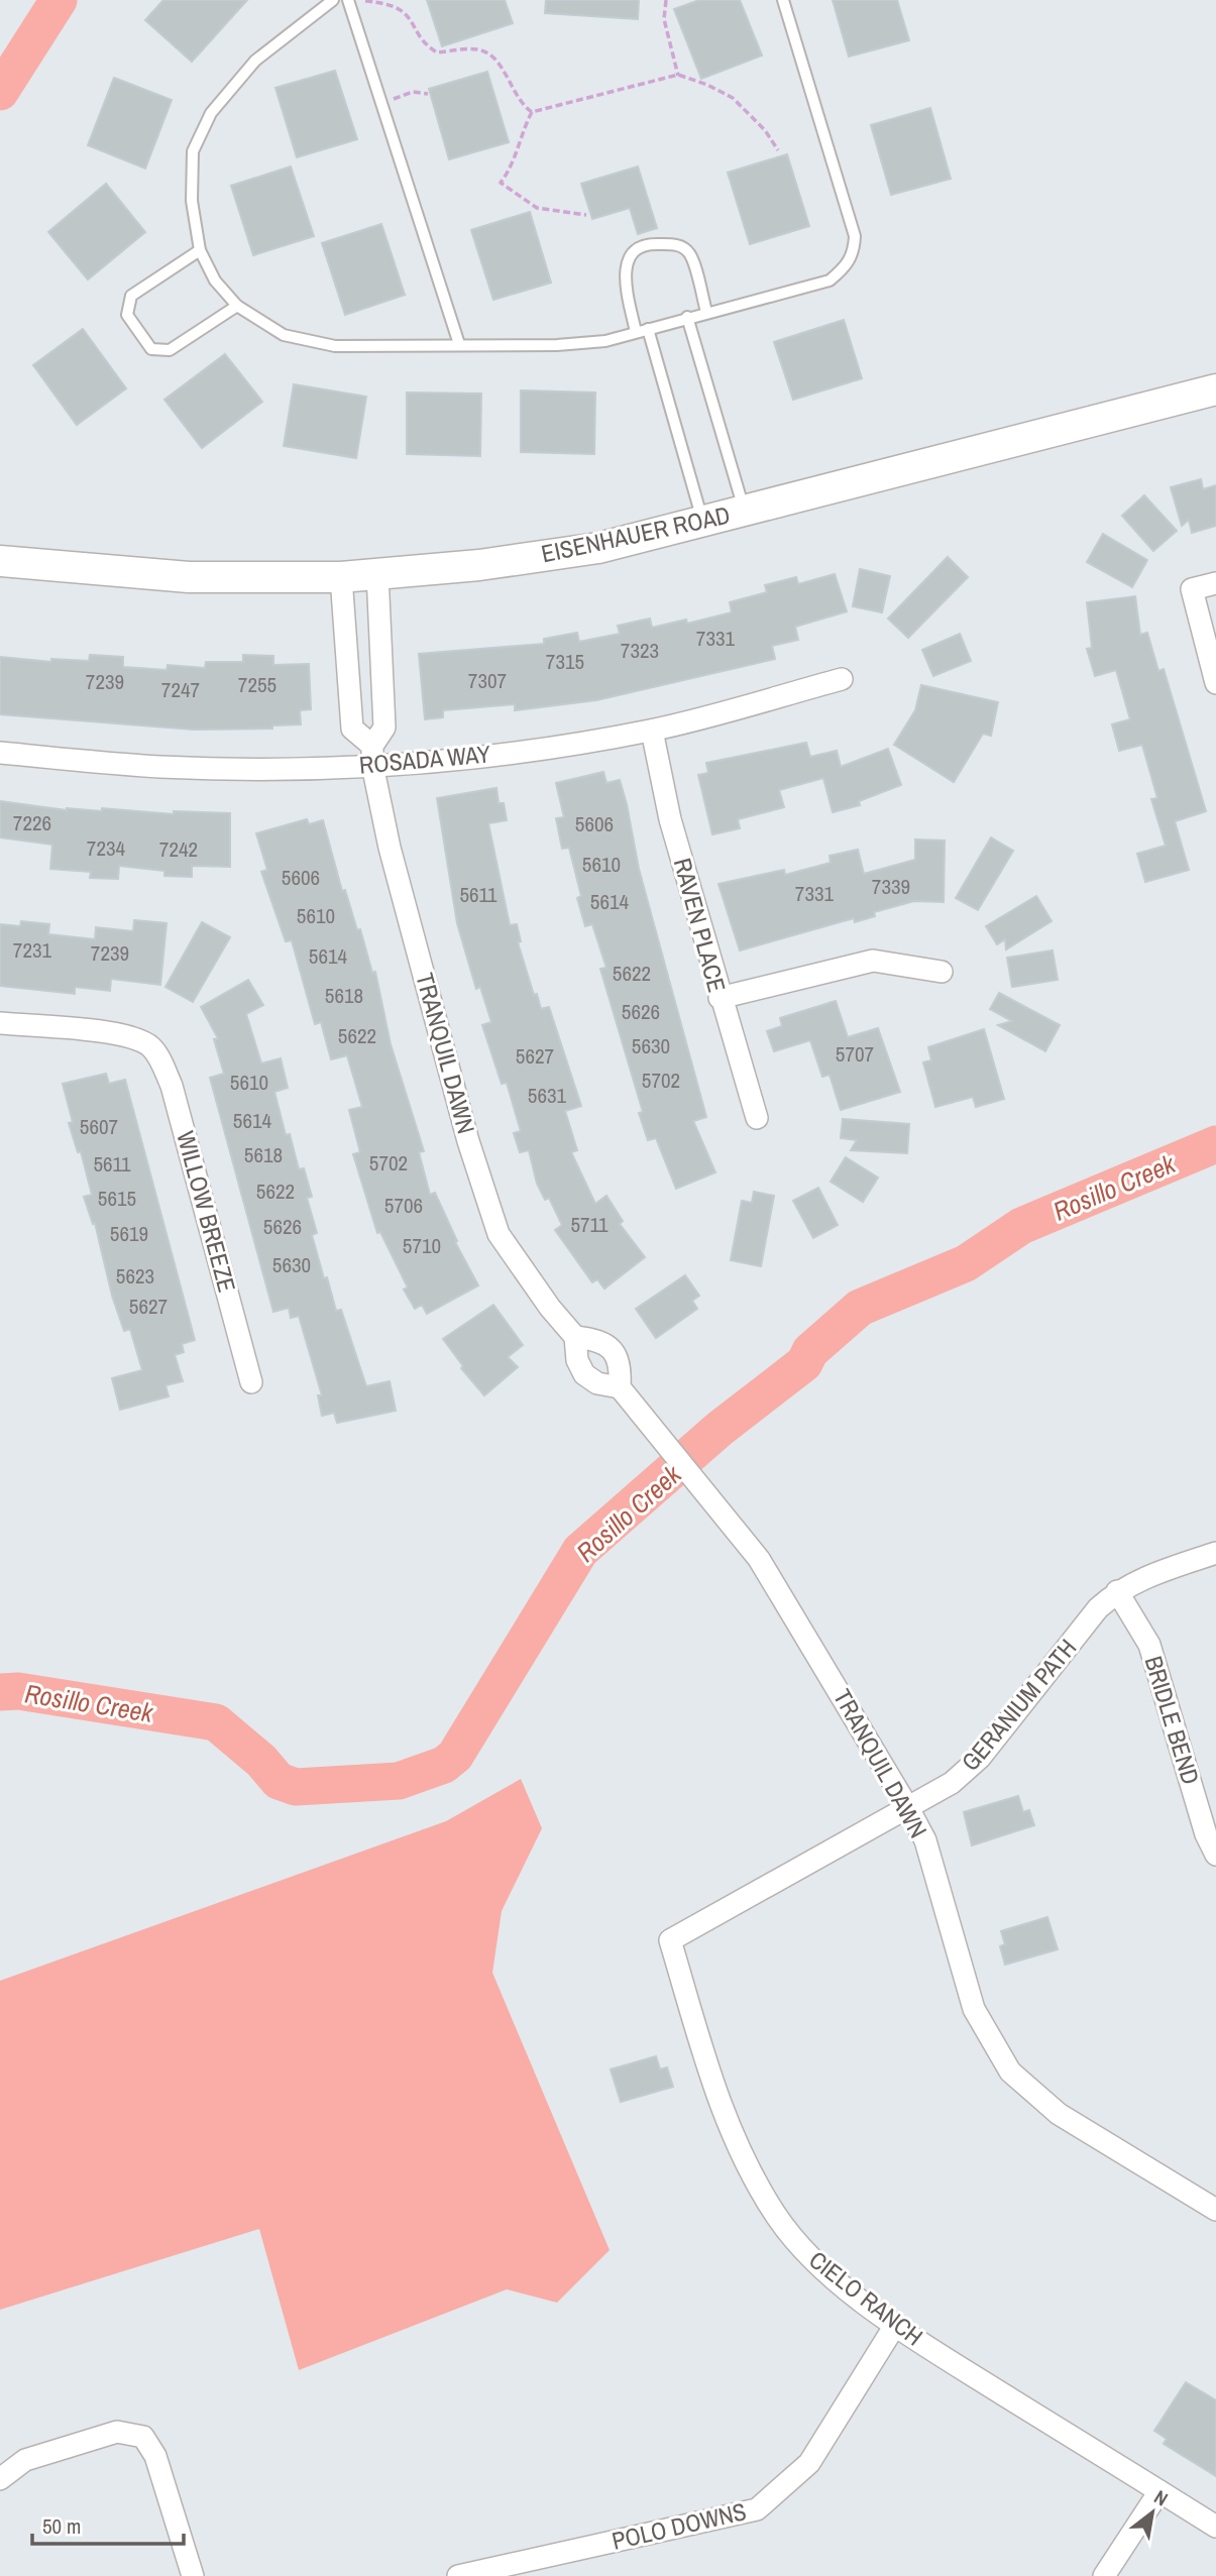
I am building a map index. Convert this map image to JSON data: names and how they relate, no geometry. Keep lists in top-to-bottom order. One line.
{"streets":{"main road":["EISENHAUER ROAD"],"street":["ROSADA WAY","RAVEN PLACE","TRANQUIL DAWN","WILLOW BREEZE","GERANIUM PATH","BRIDLE BEND","CIELO RANCH","POLO DOWNS"]},"crossings":[["EISENHAUER ROAD","TRANQUIL DAWN"],["ROSADA WAY","RAVEN PLACE"],["ROSADA WAY","TRANQUIL DAWN"],["TRANQUIL DAWN","GERANIUM PATH"],["GERANIUM PATH","BRIDLE BEND"],["GERANIUM PATH","CIELO RANCH"],["CIELO RANCH","POLO DOWNS"]],"water":["Rosillo Creek"],"house_numbers":["7331","7323","7315","7307","7239","7255","7247","7226","5606","7234","7242","5610","5606","7339","7331","5611","5614","5610","7231","7239","5614","5622","5618","5626","5622","5630","5707","5627","5702","5610","5631","5614","5607","5618","5702","5611","5622","5615","5706","5711","5626","5619","5710","5630","5623","5627"],"scale_bar":"50 m","north":"top right"}
